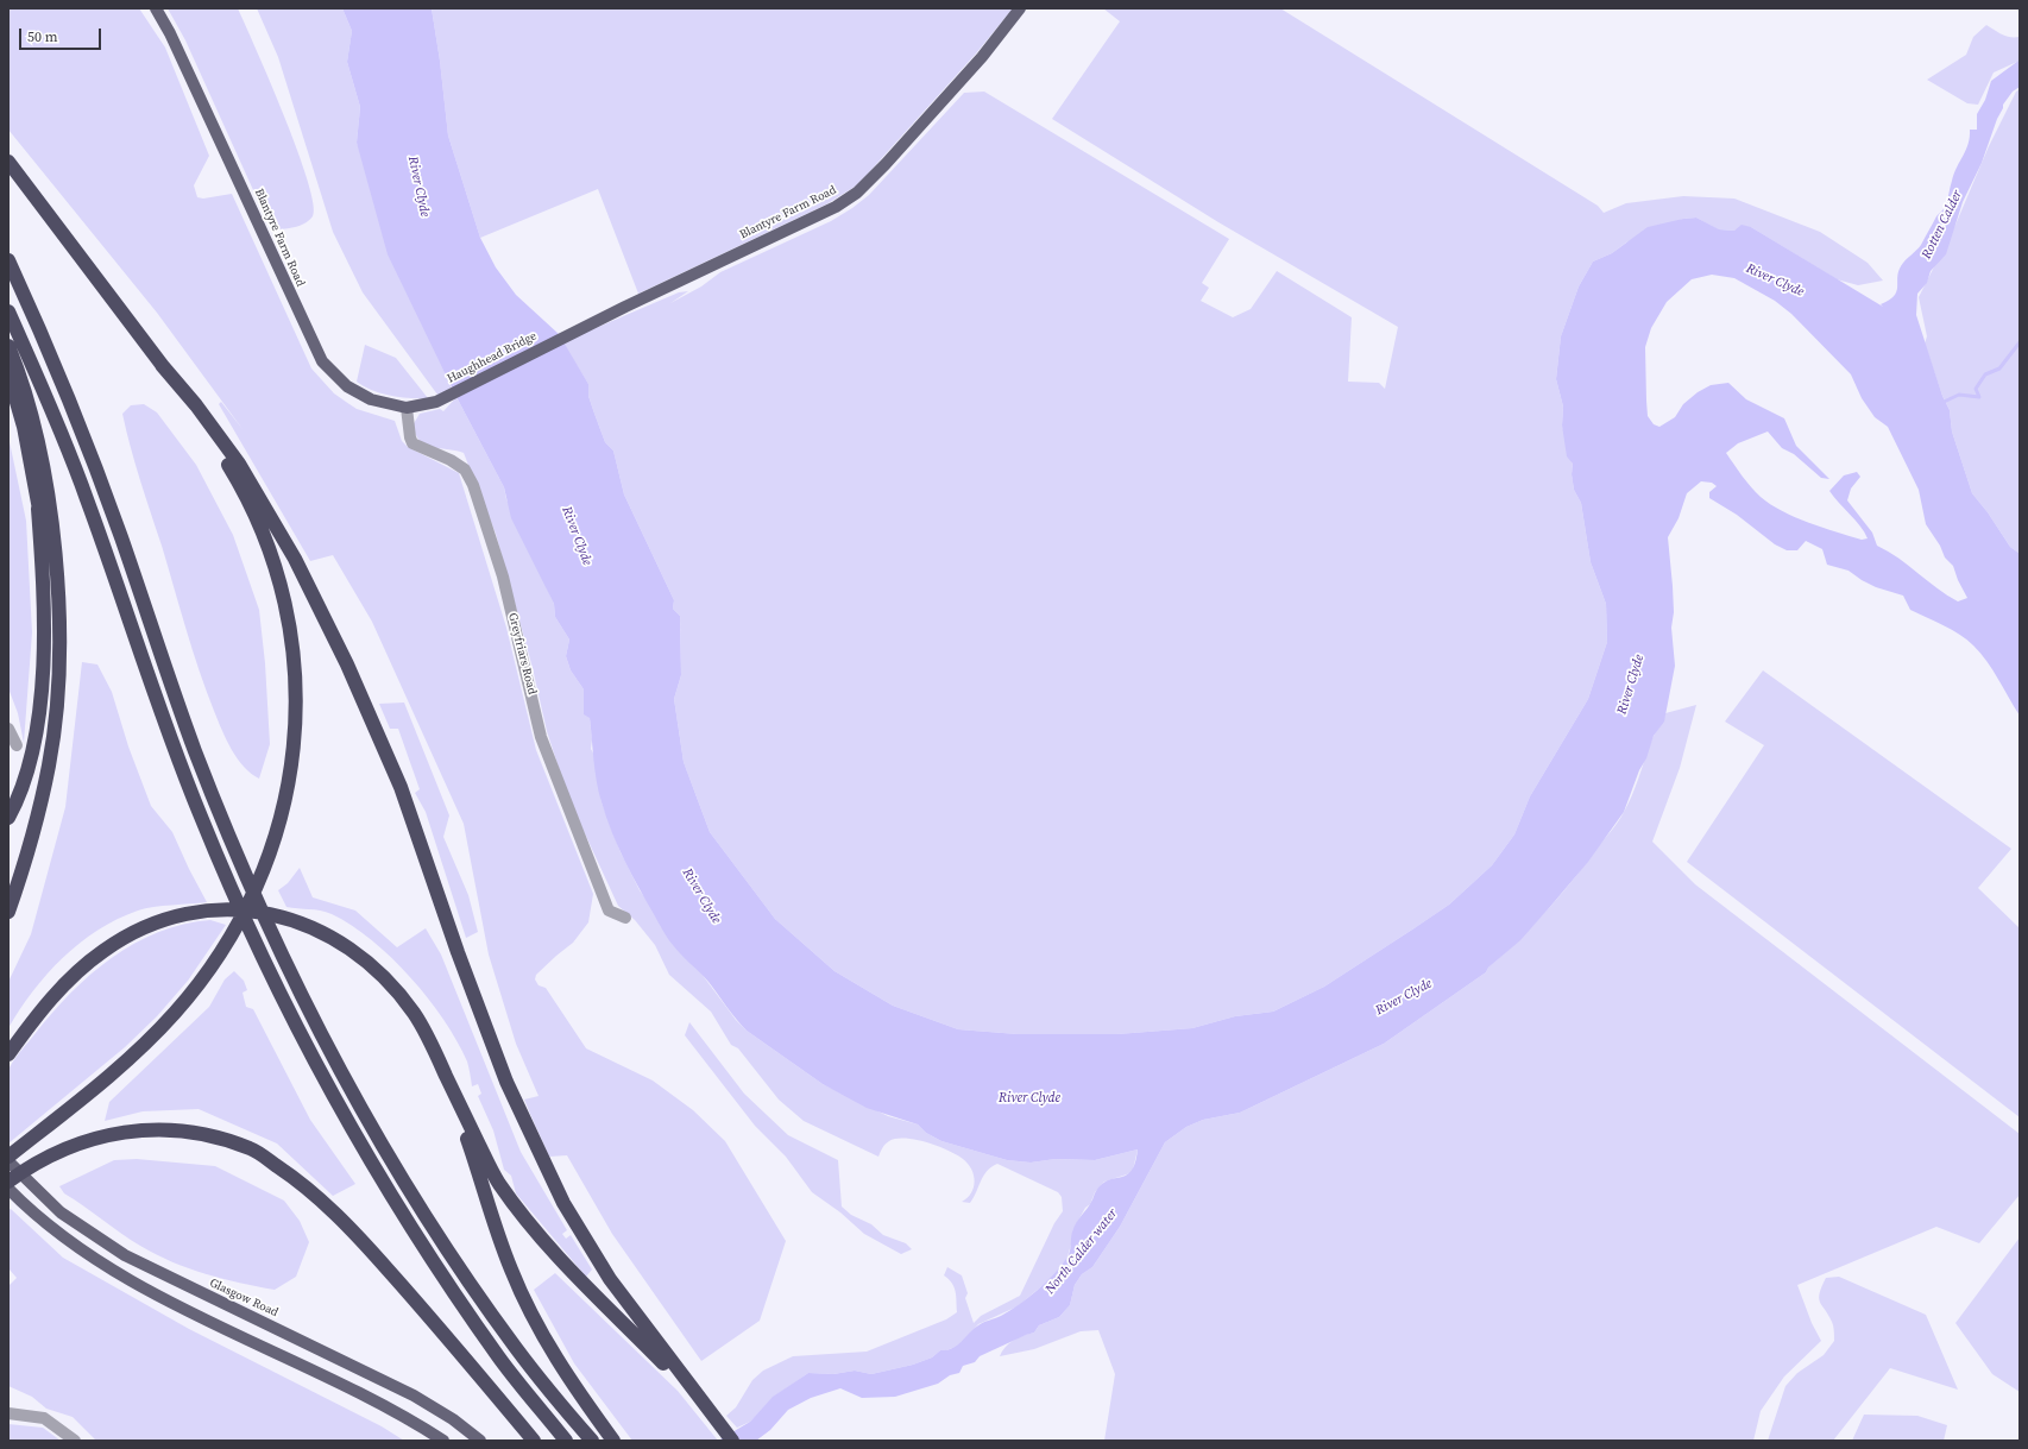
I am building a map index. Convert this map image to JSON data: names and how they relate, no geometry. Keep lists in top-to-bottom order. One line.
{"streets":{"main road":["Blantyre Farm Road","Haughhead Bridge","Glasgow Road"],"street":["Greyfriars Road"]},"crossings":[["Blantyre Farm Road","Haughhead Bridge"],["Blantyre Farm Road","Greyfriars Road"]],"water":["River Clyde","Rotten Calder","North Calder water"],"scale_bar":"50 m"}
